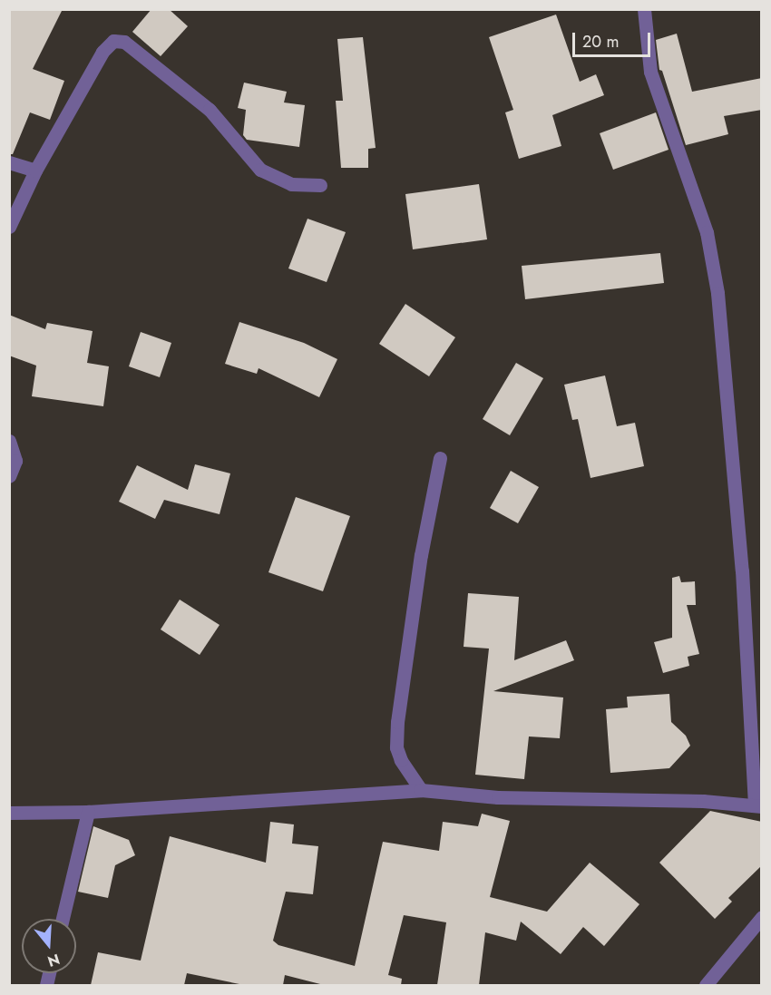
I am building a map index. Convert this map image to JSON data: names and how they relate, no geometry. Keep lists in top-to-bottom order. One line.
{"scale_bar":"20 m","north":"bottom"}
